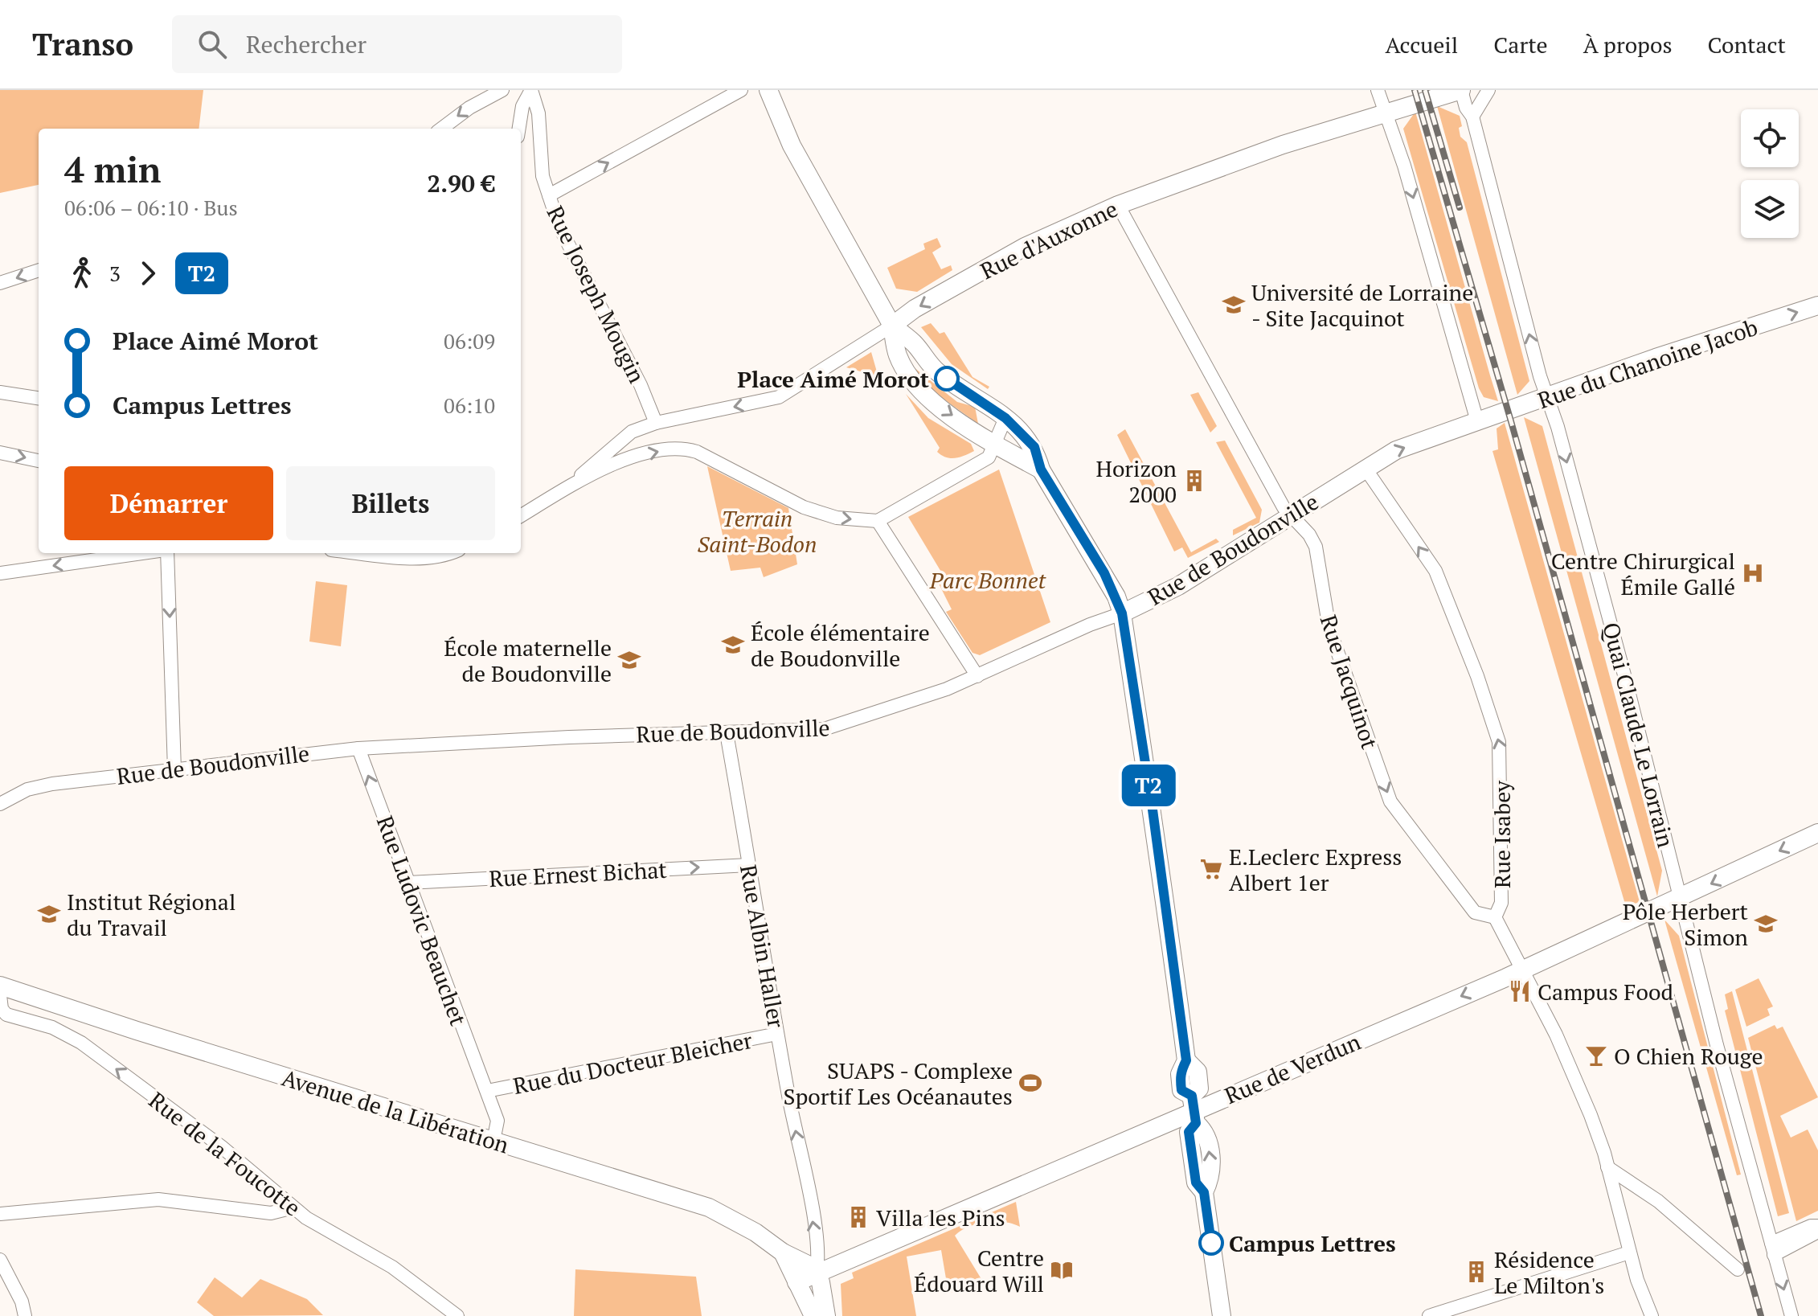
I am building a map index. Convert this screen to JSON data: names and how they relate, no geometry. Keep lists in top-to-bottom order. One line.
{"streets":{"main road":["Rue d'Auxonne","Rue du Chanoine Jacob","Rue de Boudonville","Rue de Verdun","Avenue de la Libération"],"street":["Rue Joseph Mougin","Rue Jacquinot","Quai Claude Le Lorrain","Rue Isabey","Rue Ernest Bichat","Rue Ludovic Beauchet","Rue Albin Haller","Rue du Docteur Bleicher","Rue de la Foucotte"]},"crossings":[["Rue d'Auxonne","Rue Joseph Mougin"],["Rue d'Auxonne","Rue Jacquinot"],["Rue d'Auxonne","Quai Claude Le Lorrain"],["Rue du Chanoine Jacob","Rue de Boudonville"],["Rue du Chanoine Jacob","Quai Claude Le Lorrain"],["Rue de Boudonville","Rue Jacquinot"],["Rue de Boudonville","Rue Isabey"],["Rue de Boudonville","Rue Ludovic Beauchet"],["Rue de Boudonville","Rue Albin Haller"],["Rue Jacquinot","Rue Isabey"],["Quai Claude Le Lorrain","Rue de Verdun"],["Rue Isabey","Rue de Verdun"],["Rue Ernest Bichat","Rue Ludovic Beauchet"],["Rue Ernest Bichat","Rue Albin Haller"],["Rue Ludovic Beauchet","Rue du Docteur Bleicher"],["Rue Ludovic Beauchet","Avenue de la Libération"],["Rue Albin Haller","Rue du Docteur Bleicher"],["Rue Albin Haller","Rue de Verdun"],["Rue Albin Haller","Avenue de la Libération"],["Rue de Verdun","Avenue de la Libération"]],"one_way":["Rue d'Auxonne","Rue du Chanoine Jacob","Rue Jacquinot","Rue Isabey","Rue Ernest Bichat","Rue Albin Haller","Rue de Verdun","Rue de la Foucotte"],"parks":["Terrain Saint-Bodon","Parc Bonnet"],"places":{"school or university":["Université de Lorraine - Site Jacquinot","École élémentaire de Boudonville","École maternelle de Boudonville","Institut Régional du Travail","Pôle Herbert Simon"],"other":["Place Aimé Morot","Campus Lettres"],"building":["Horizon 2000","Villa les Pins","Résidence Le Milton's"],"hospital":["Centre Chirurgical Émile Gallé"],"supermarket":["E.Leclerc Express Albert 1er"],"restaurant":["Campus Food"],"bar":["O Chien Rouge"],"sports":["SUAPS - Complexe Sportif Les Océanautes"],"library":["Centre Édouard Will"]},"lines":["bus line T2"],"page":{"header":"Transo","search":"Rechercher","nav":["Accueil","Carte","À propos","Contact"],"on_map":"T2","heading":["4 min","06:06 – 06:10 · Bus","2.90 €"],"legs":["3","T2"],"list":[{"name":"Place Aimé Morot","value":"06:09"},{"name":"Campus Lettres","value":"06:10"}],"buttons":["Démarrer","Billets"]}}
